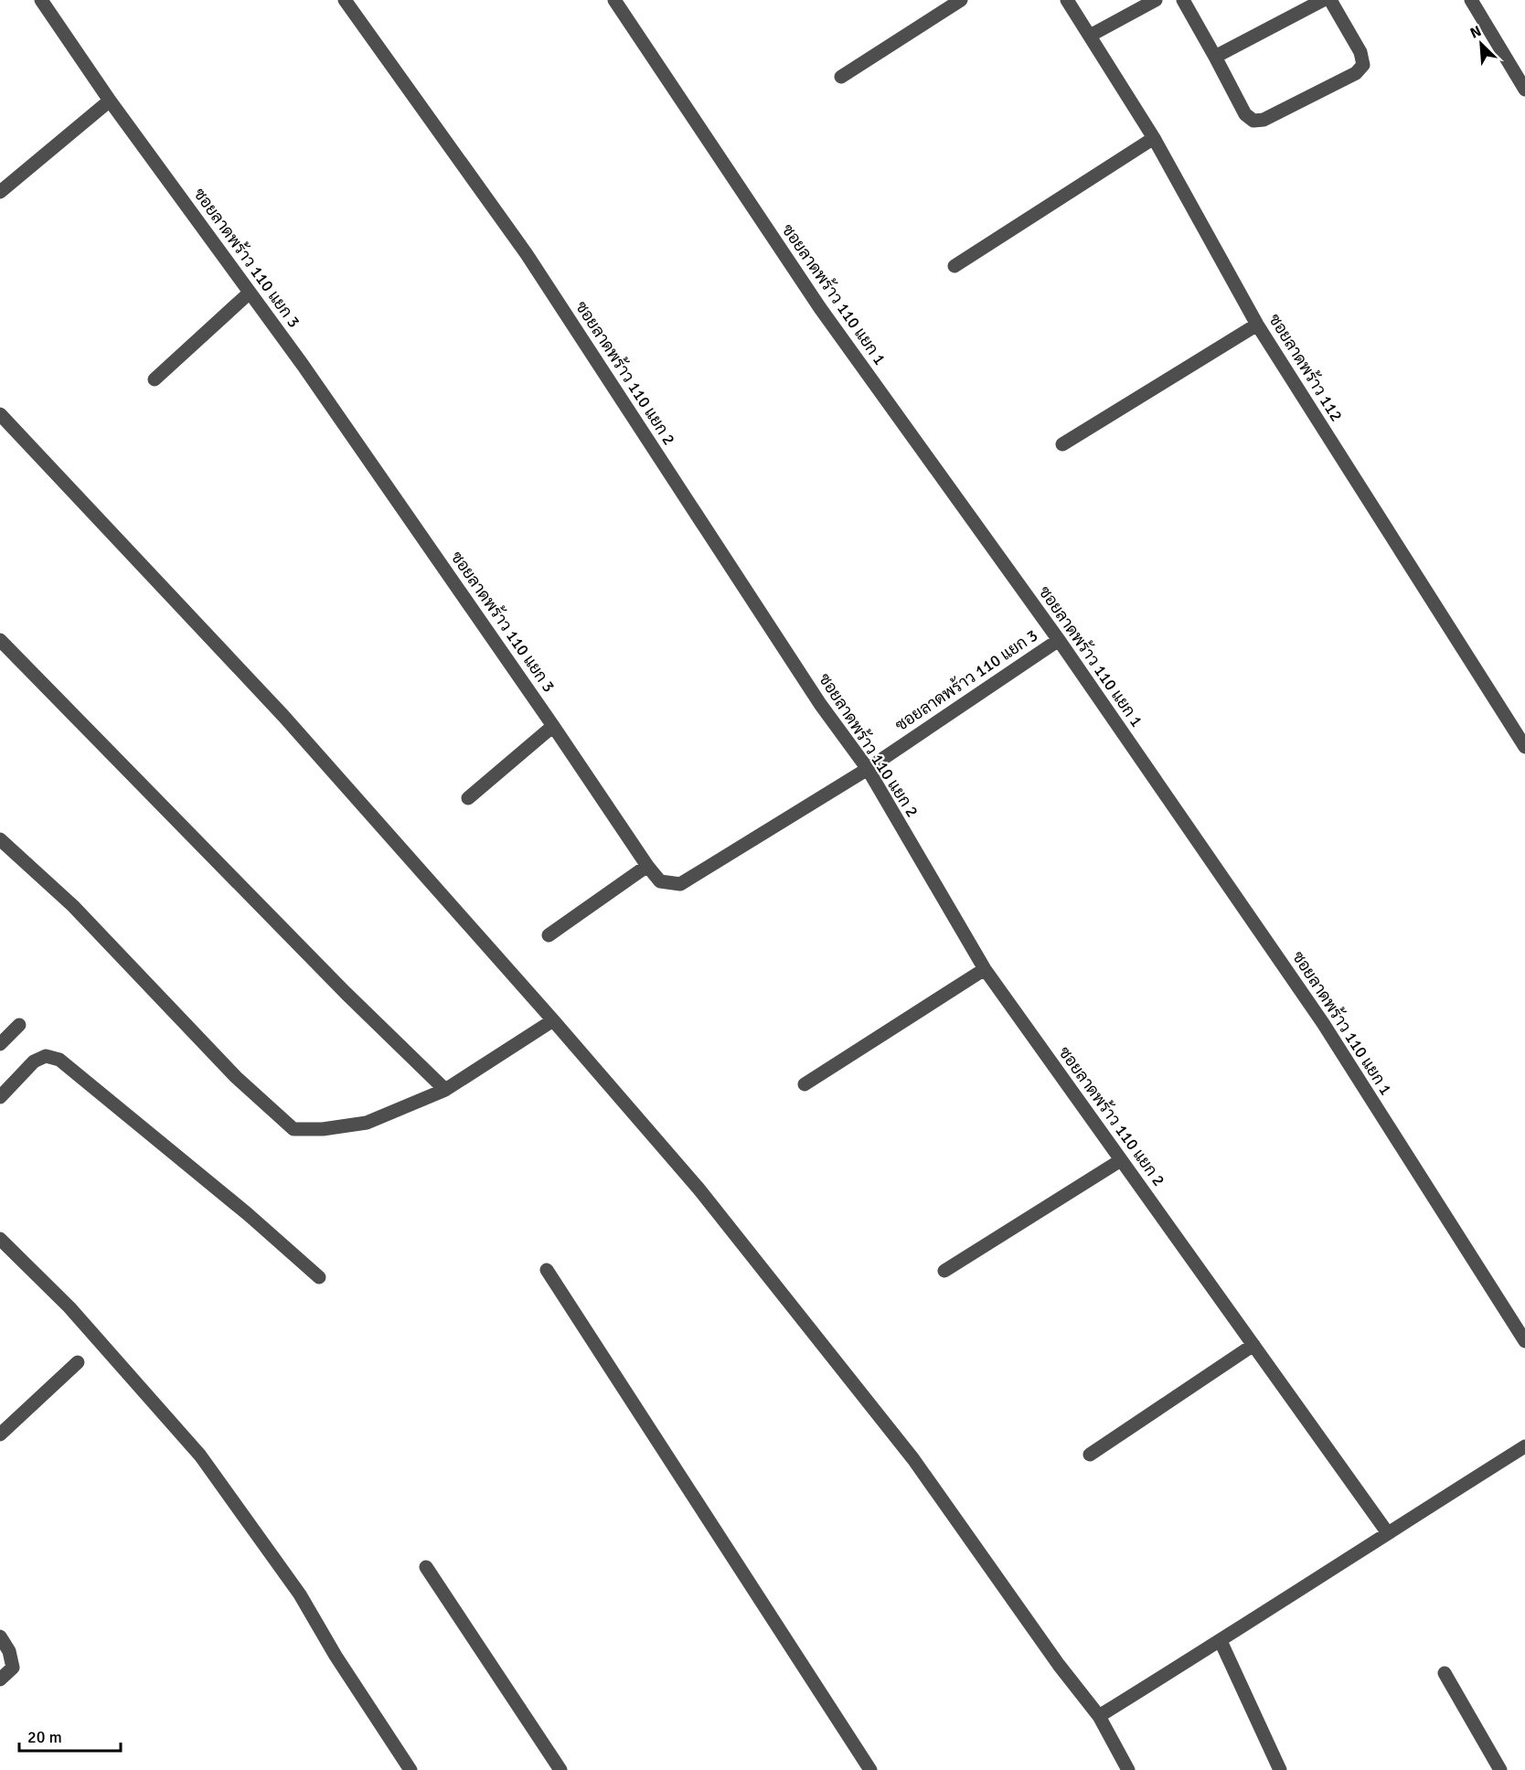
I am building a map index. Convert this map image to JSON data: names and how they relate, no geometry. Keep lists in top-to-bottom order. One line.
{"streets":{"street":["ซอยลาดพร้าว 110 แยก 3","ซอยลาดพร้าว 110 แยก 1","ซอยลาดพร้าว 112","ซอยลาดพร้าว 110 แยก 2"]},"crossings":[["ซอยลาดพร้าว 110 แยก 3","ซอยลาดพร้าว 110 แยก 1"],["ซอยลาดพร้าว 110 แยก 3","ซอยลาดพร้าว 110 แยก 2"]],"scale_bar":"20 m","north":"top left"}
